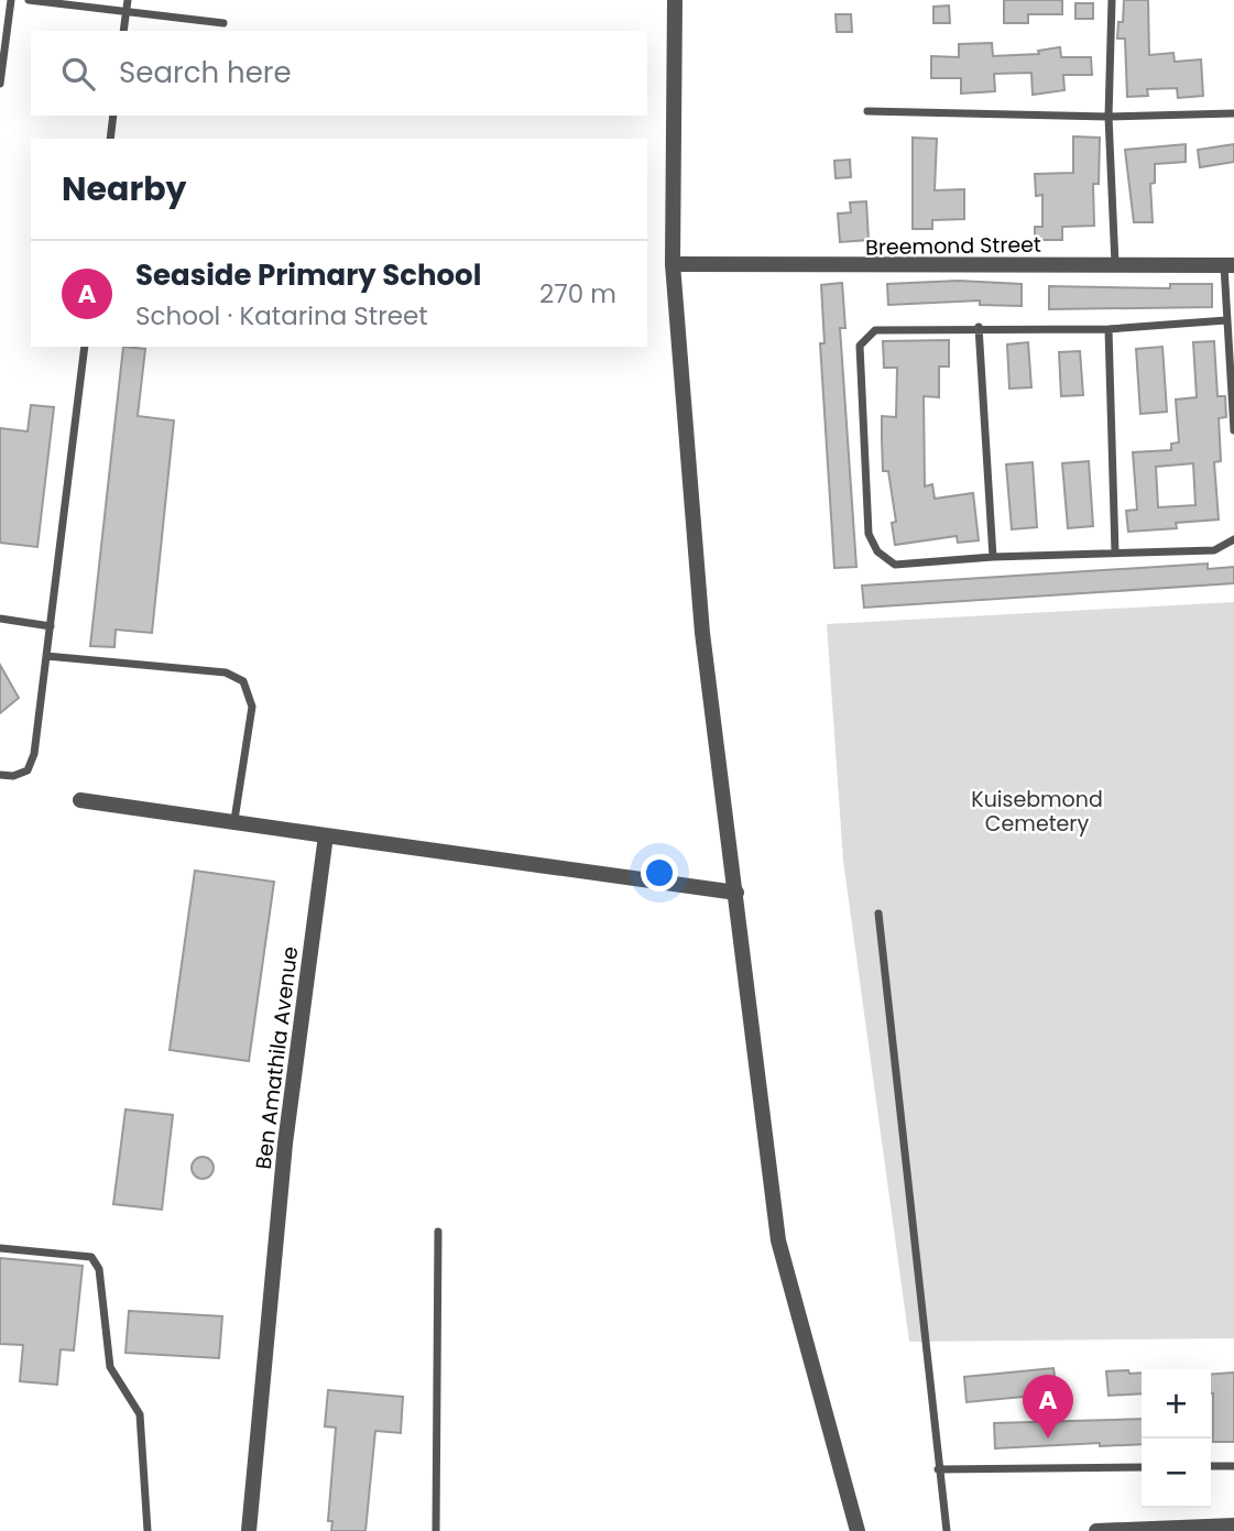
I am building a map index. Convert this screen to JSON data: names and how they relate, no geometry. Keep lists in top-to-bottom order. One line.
{"streets":{"street":["Breemond Street","Ben Amathila Avenue"]},"parks":["Kuisebmond Cemetery"],"page":{"search":"Search here","heading":"Nearby","list":[{"mark":"A","name":"Seaside Primary School","note":"School · Katarina Street","value":"270 m"}],"map_buttons":["+","−"],"pins":"A"}}
